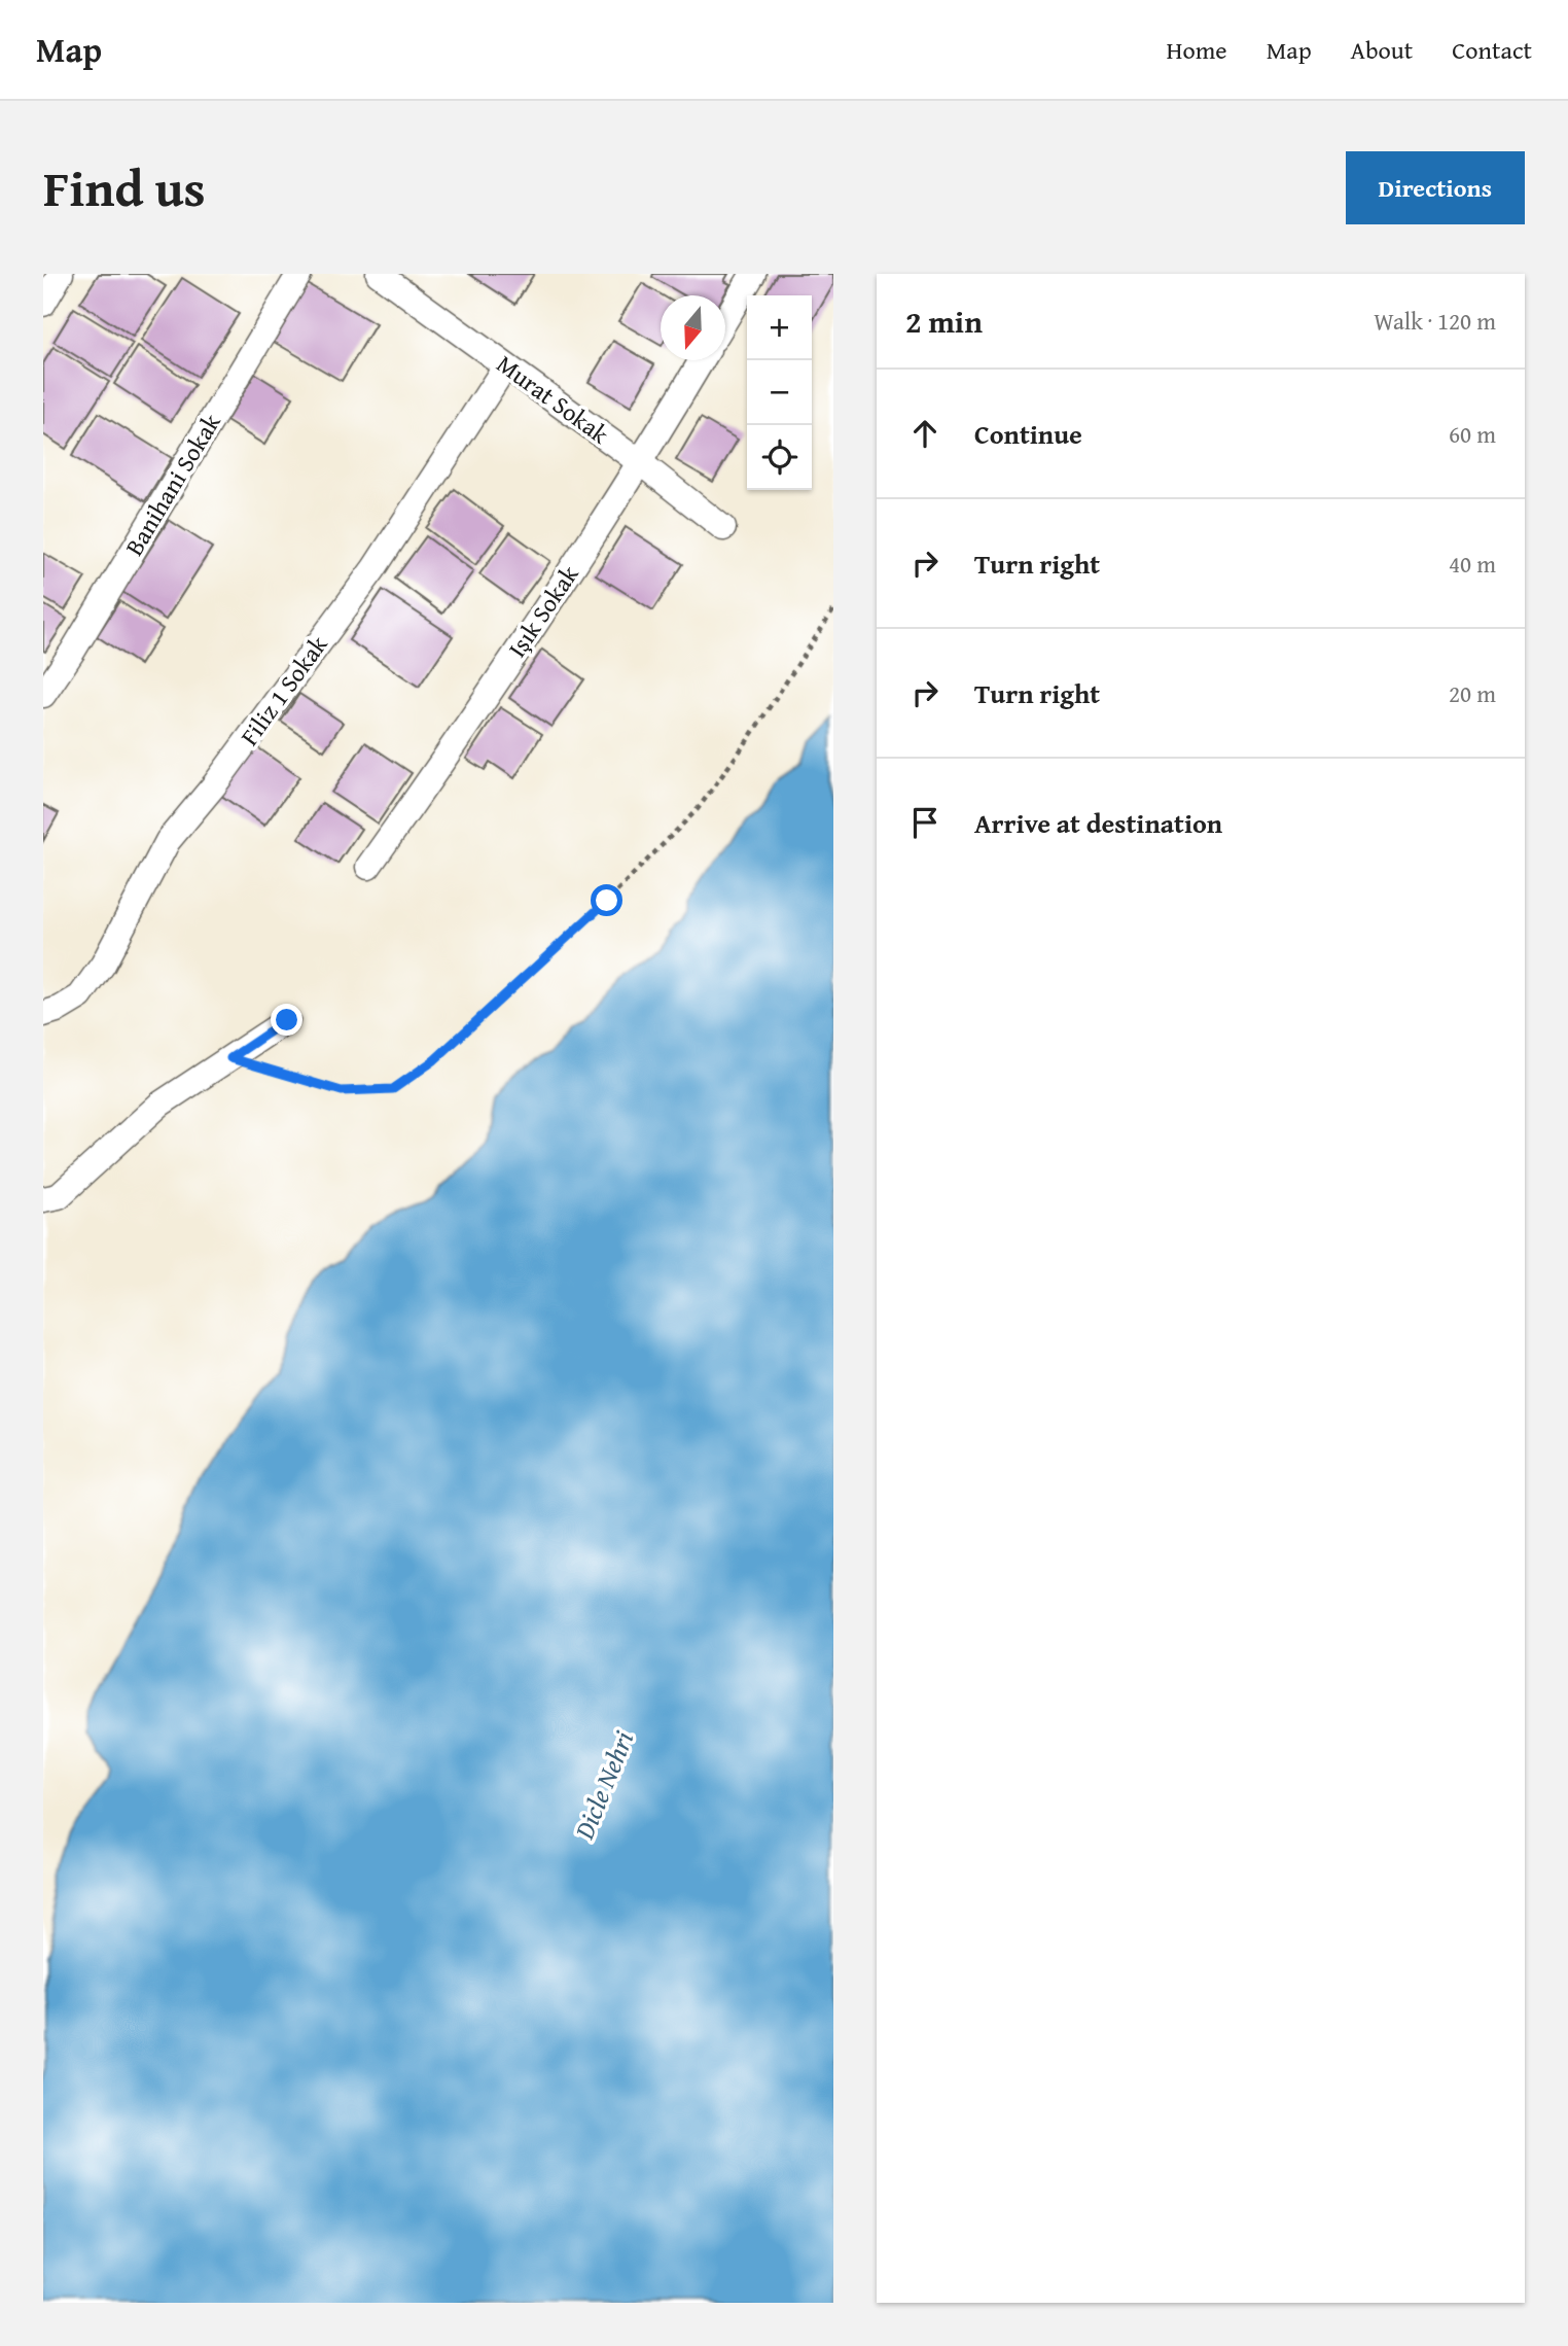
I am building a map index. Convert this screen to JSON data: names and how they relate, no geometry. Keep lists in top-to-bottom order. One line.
{"streets":{"street":["Murat Sokak","Banihani Sokak","Işık Sokak","Filiz 1 Sokak"]},"crossings":[["Murat Sokak","Işık Sokak"],["Murat Sokak","Filiz 1 Sokak"]],"water":["Dicle Nehri"],"north":"bottom","page":{"header":"Map","nav":["Home","Map","About","Contact"],"title":"Find us","buttons":"Directions","heading":["2 min","Walk · 120 m"],"map_buttons":["+","−"],"list":[["Continue","60 m"],["Turn right","40 m"],["Turn right","20 m"],"Arrive at destination"]}}
